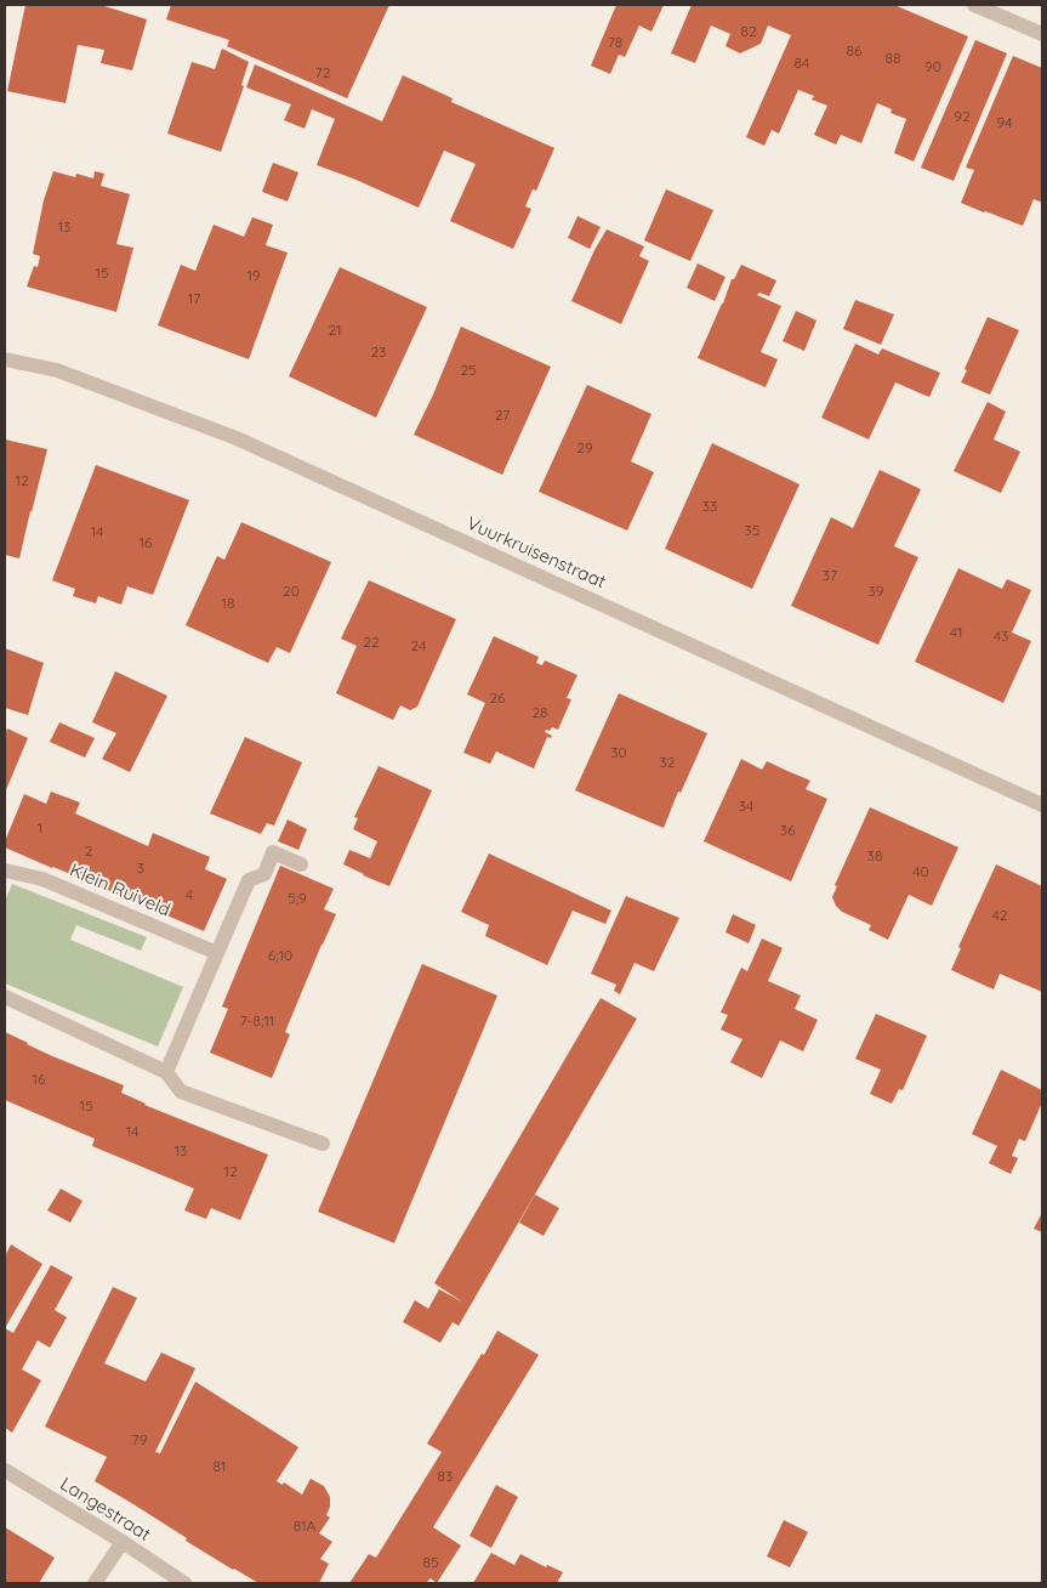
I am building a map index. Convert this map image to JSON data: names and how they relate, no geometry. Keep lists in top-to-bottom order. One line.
{"streets":{"street":["Vuurkruisenstraat","Klein Ruiveld","Langestraat"]},"house_numbers":["82","78","86","88","84","90","72","92","94","13","15","19","17","21","23","25","27","29","12","33","35","14","16","37","20","39","18","41","43","22","24","26","28","30","32","34","1","36","2","38","3","40","4","5;9","42","6;10","7-8;11","16","15","14","13","12","79","81","83","81A","85"]}
